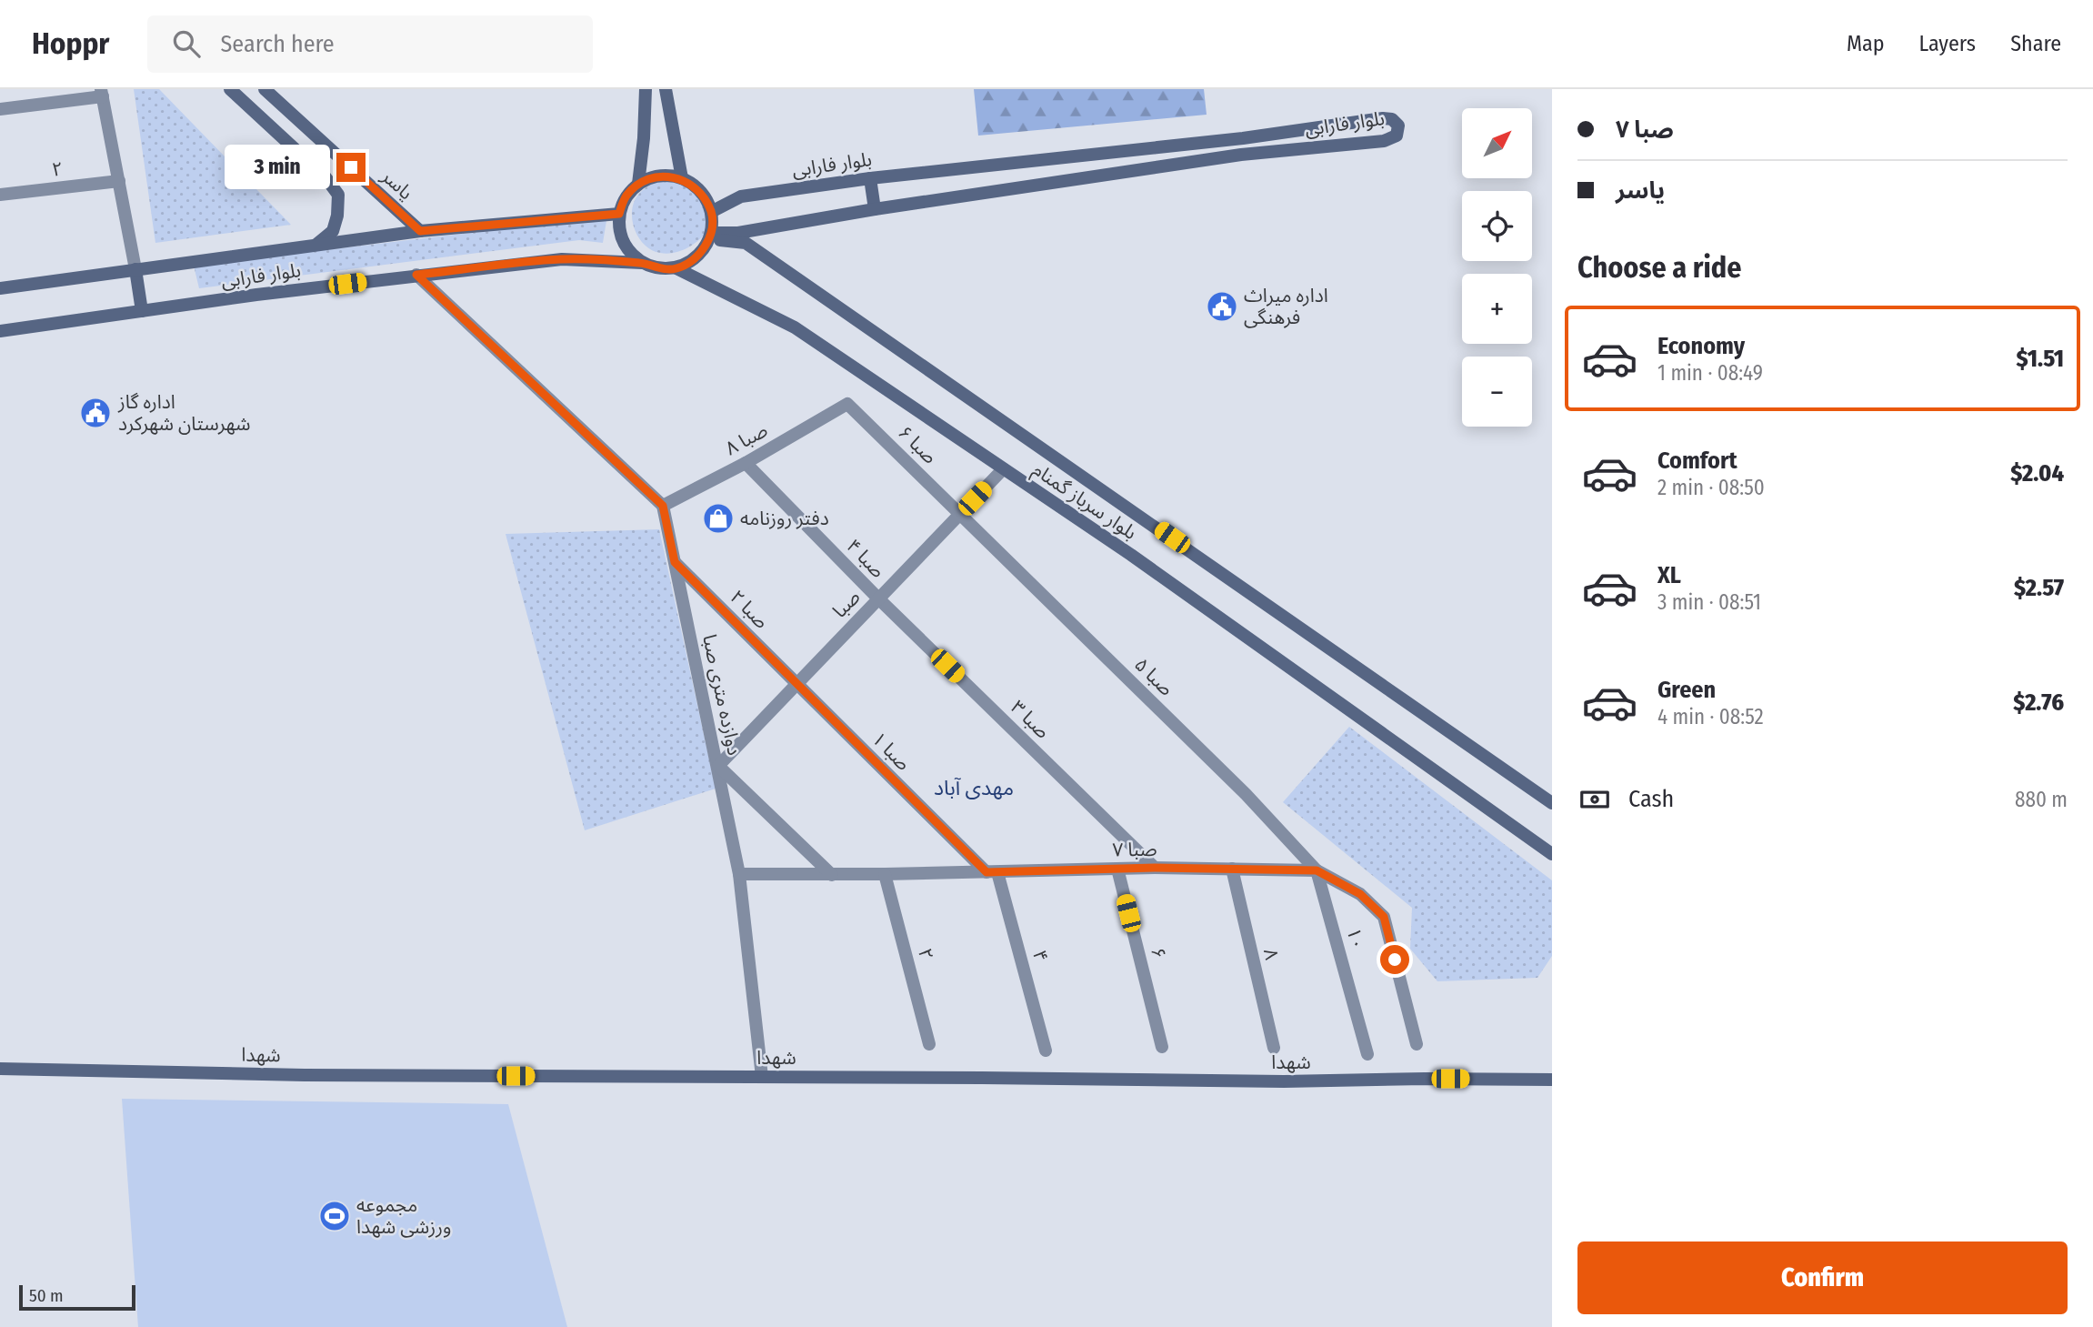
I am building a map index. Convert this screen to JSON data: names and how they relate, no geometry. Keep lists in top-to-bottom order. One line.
{"streets":{"main road":["بلوار فارابی","یاسر","بلوار سرباز گمنام","شهدا"],"street":["۲","صبا ۸","صبا ۶","صبا ۴","صبا","صبا ۲","صبا ۵","دوازده متری صبا","صبا ۳","صبا ۱","صبا ۷","۱۰","۶","۸","۴"]},"crossings":[["بلوار فارابی","یاسر"],["بلوار فارابی","بلوار سرباز گمنام"],["۲","صبا ۷"],["صبا ۸","صبا ۶"],["صبا ۸","صبا ۴"],["صبا ۸","دوازده متری صبا"],["صبا ۶","صبا"],["صبا ۶","صبا ۵"],["بلوار سرباز گمنام","صبا"],["صبا ۴","صبا"],["صبا ۴","صبا ۳"],["صبا","صبا ۲"],["صبا","صبا ۵"],["صبا","دوازده متری صبا"],["صبا","صبا ۳"],["صبا","صبا ۱"],["صبا ۲","دوازده متری صبا"],["صبا ۲","صبا ۱"],["صبا ۵","صبا ۷"],["صبا ۵","۱۰"],["دوازده متری صبا","صبا ۷"],["دوازده متری صبا","شهدا"],["صبا ۳","صبا ۷"],["صبا ۱","صبا ۷"],["صبا ۱","۴"],["صبا ۷","۱۰"],["صبا ۷","۶"],["صبا ۷","۸"],["صبا ۷","۴"]],"districts":["مهدی آباد"],"places":{"public building":["اداره میراث فرهنگی","اداره گاز شهرستان شهرکرد"],"shop":["دفتر روزنامه"],"sports":["مجموعه ورزشی شهدا"]},"scale_bar":"50 m","north":"top right","page":{"header":"Hoppr","search":"Search here","nav":["Map","Layers","Share"],"banner":["صبا ۷","یاسر"],"map_buttons":["+","−"],"bubble":"3 min","heading":"Choose a ride","list":[{"name":"Economy","note":"1 min · 08:49","value":"$1.51"},{"name":"Comfort","note":"2 min · 08:50","value":"$2.04"},{"name":"XL","note":"3 min · 08:51","value":"$2.57"},{"name":"Green","note":"4 min · 08:52","value":"$2.76"}],"pay":["Cash","880 m"],"buttons":"Confirm","scale":"50 m"}}
